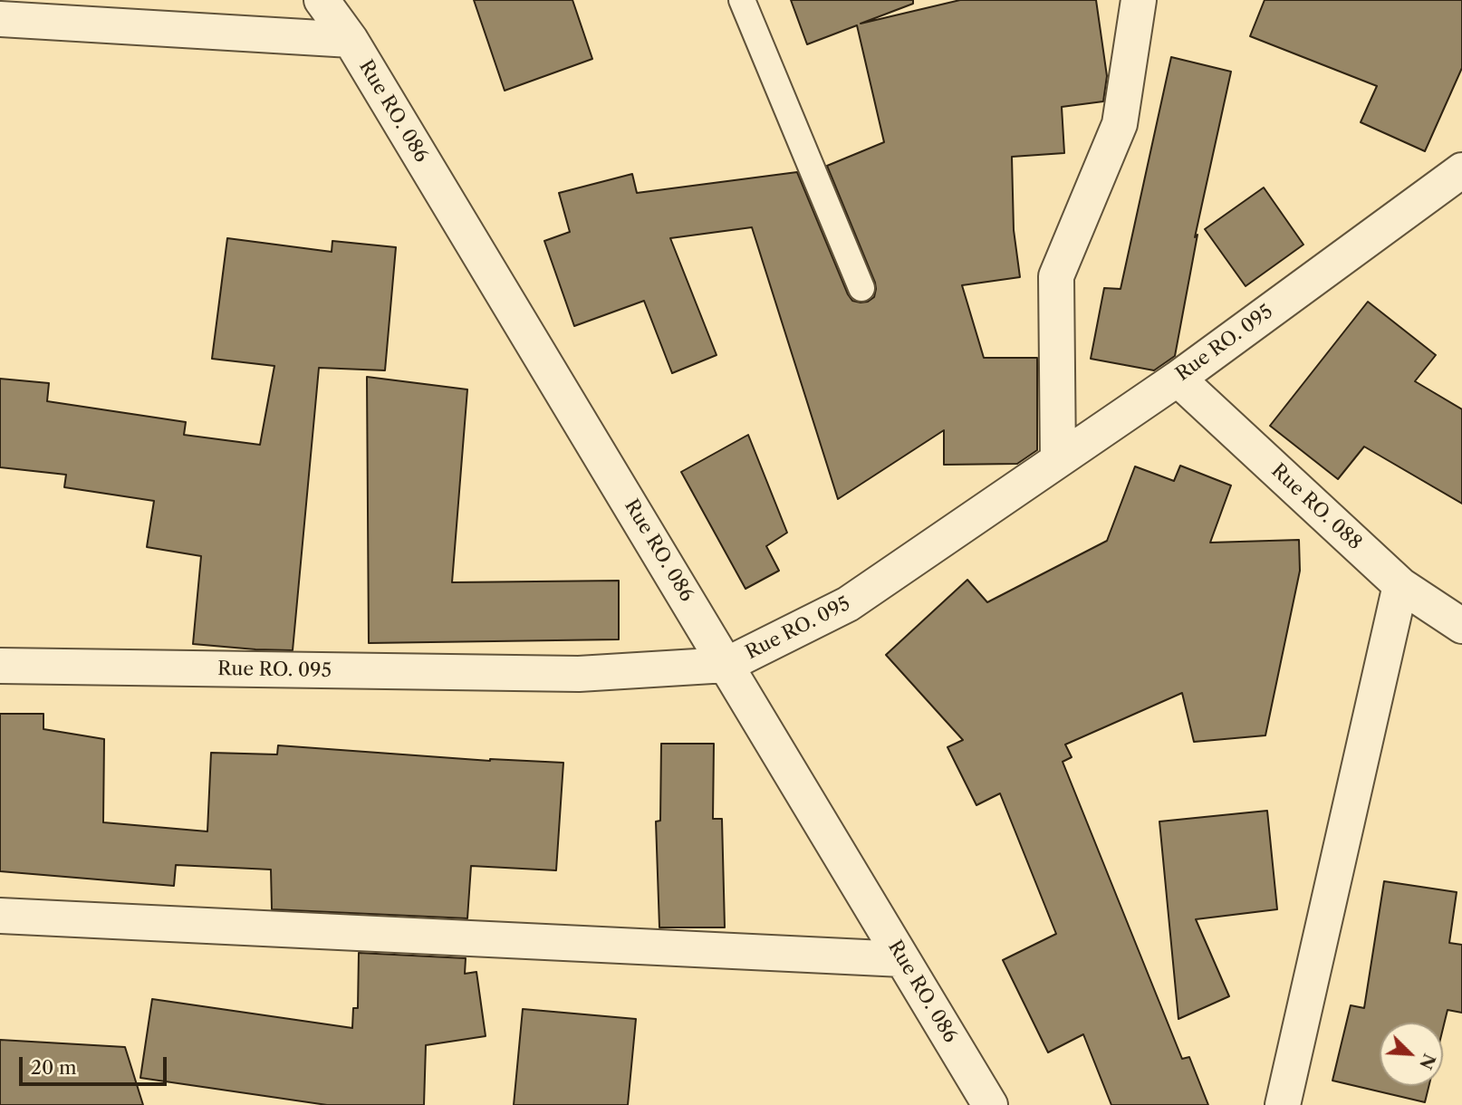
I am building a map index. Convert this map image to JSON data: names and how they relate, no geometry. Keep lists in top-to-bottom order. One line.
{"streets":{"street":["Rue RO. 086","Rue RO. 095","Rue RO. 088"]},"crossings":[["Rue RO. 086","Rue RO. 095"],["Rue RO. 095","Rue RO. 088"]],"scale_bar":"20 m","north":"bottom right"}
